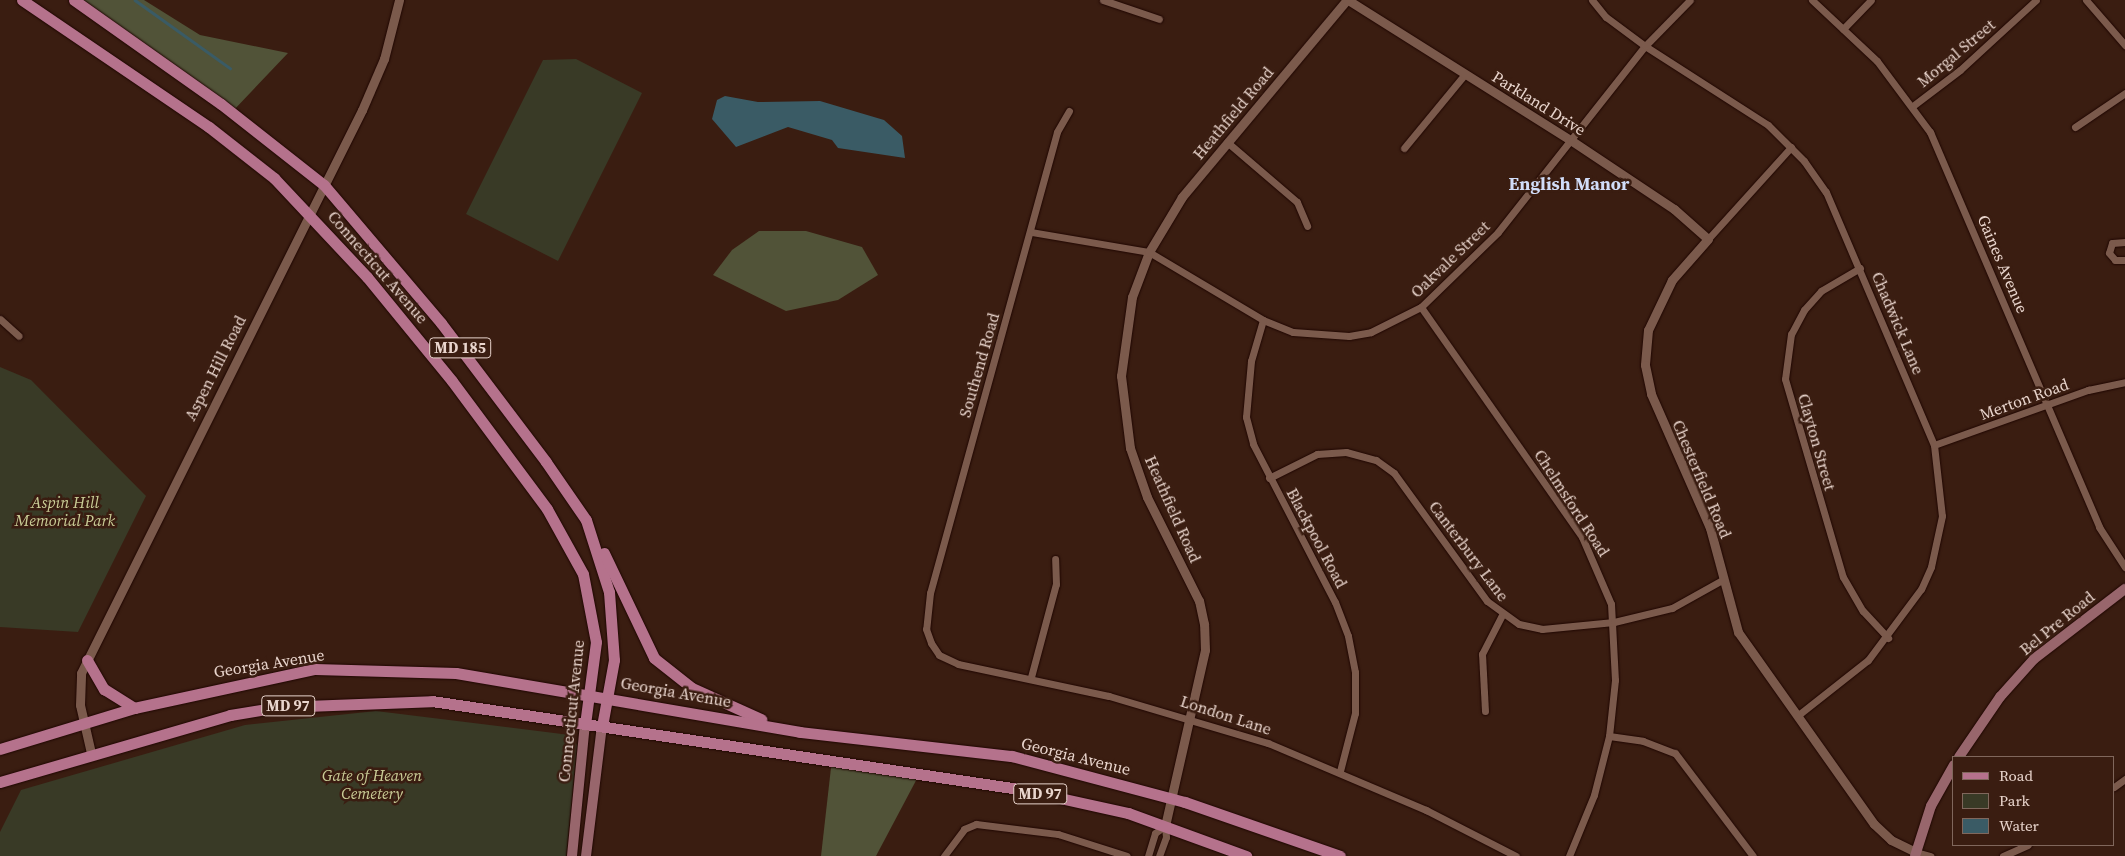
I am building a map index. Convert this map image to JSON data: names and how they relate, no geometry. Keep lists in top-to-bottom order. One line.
{"streets":{"main road":["Connecticut Avenue","MD 185","Bel Pre Road","Georgia Avenue","MD 97"],"street":["Morgal Street","Parkland Drive","Heathfield Road","Oakvale Street","Gaines Avenue","Chadwick Lane","Southend Road","Aspen Hill Road","Merton Road","Clayton Street","Chesterfield Road","Chelmsford Road","Blackpool Road","Canterbury Lane","London Lane"]},"crossings":[["Morgal Street","Gaines Avenue"],["Parkland Drive","Heathfield Road"],["Parkland Drive","Oakvale Street"],["Parkland Drive","Chesterfield Road"],["Heathfield Road","Oakvale Street"],["Heathfield Road","Georgia Avenue"],["Heathfield Road","MD 97"],["Heathfield Road","London Lane"],["Oakvale Street","Chadwick Lane"],["Oakvale Street","Southend Road"],["Oakvale Street","Chelmsford Road"],["Oakvale Street","Blackpool Road"],["Gaines Avenue","Merton Road"],["Connecticut Avenue","Aspen Hill Road"],["Connecticut Avenue","Georgia Avenue"],["Connecticut Avenue","MD 97"],["Chadwick Lane","Merton Road"],["Chadwick Lane","Clayton Street"],["Chadwick Lane","Chesterfield Road"],["Southend Road","London Lane"],["Aspen Hill Road","Georgia Avenue"],["Aspen Hill Road","MD 97"],["Chesterfield Road","Canterbury Lane"],["Chelmsford Road","Canterbury Lane"],["Blackpool Road","Canterbury Lane"],["Blackpool Road","London Lane"]],"districts":["English Manor"],"parks":["Aspin Hill Memorial Park","Gate of Heaven Cemetery"],"legend":["Road","Park","Water"]}
